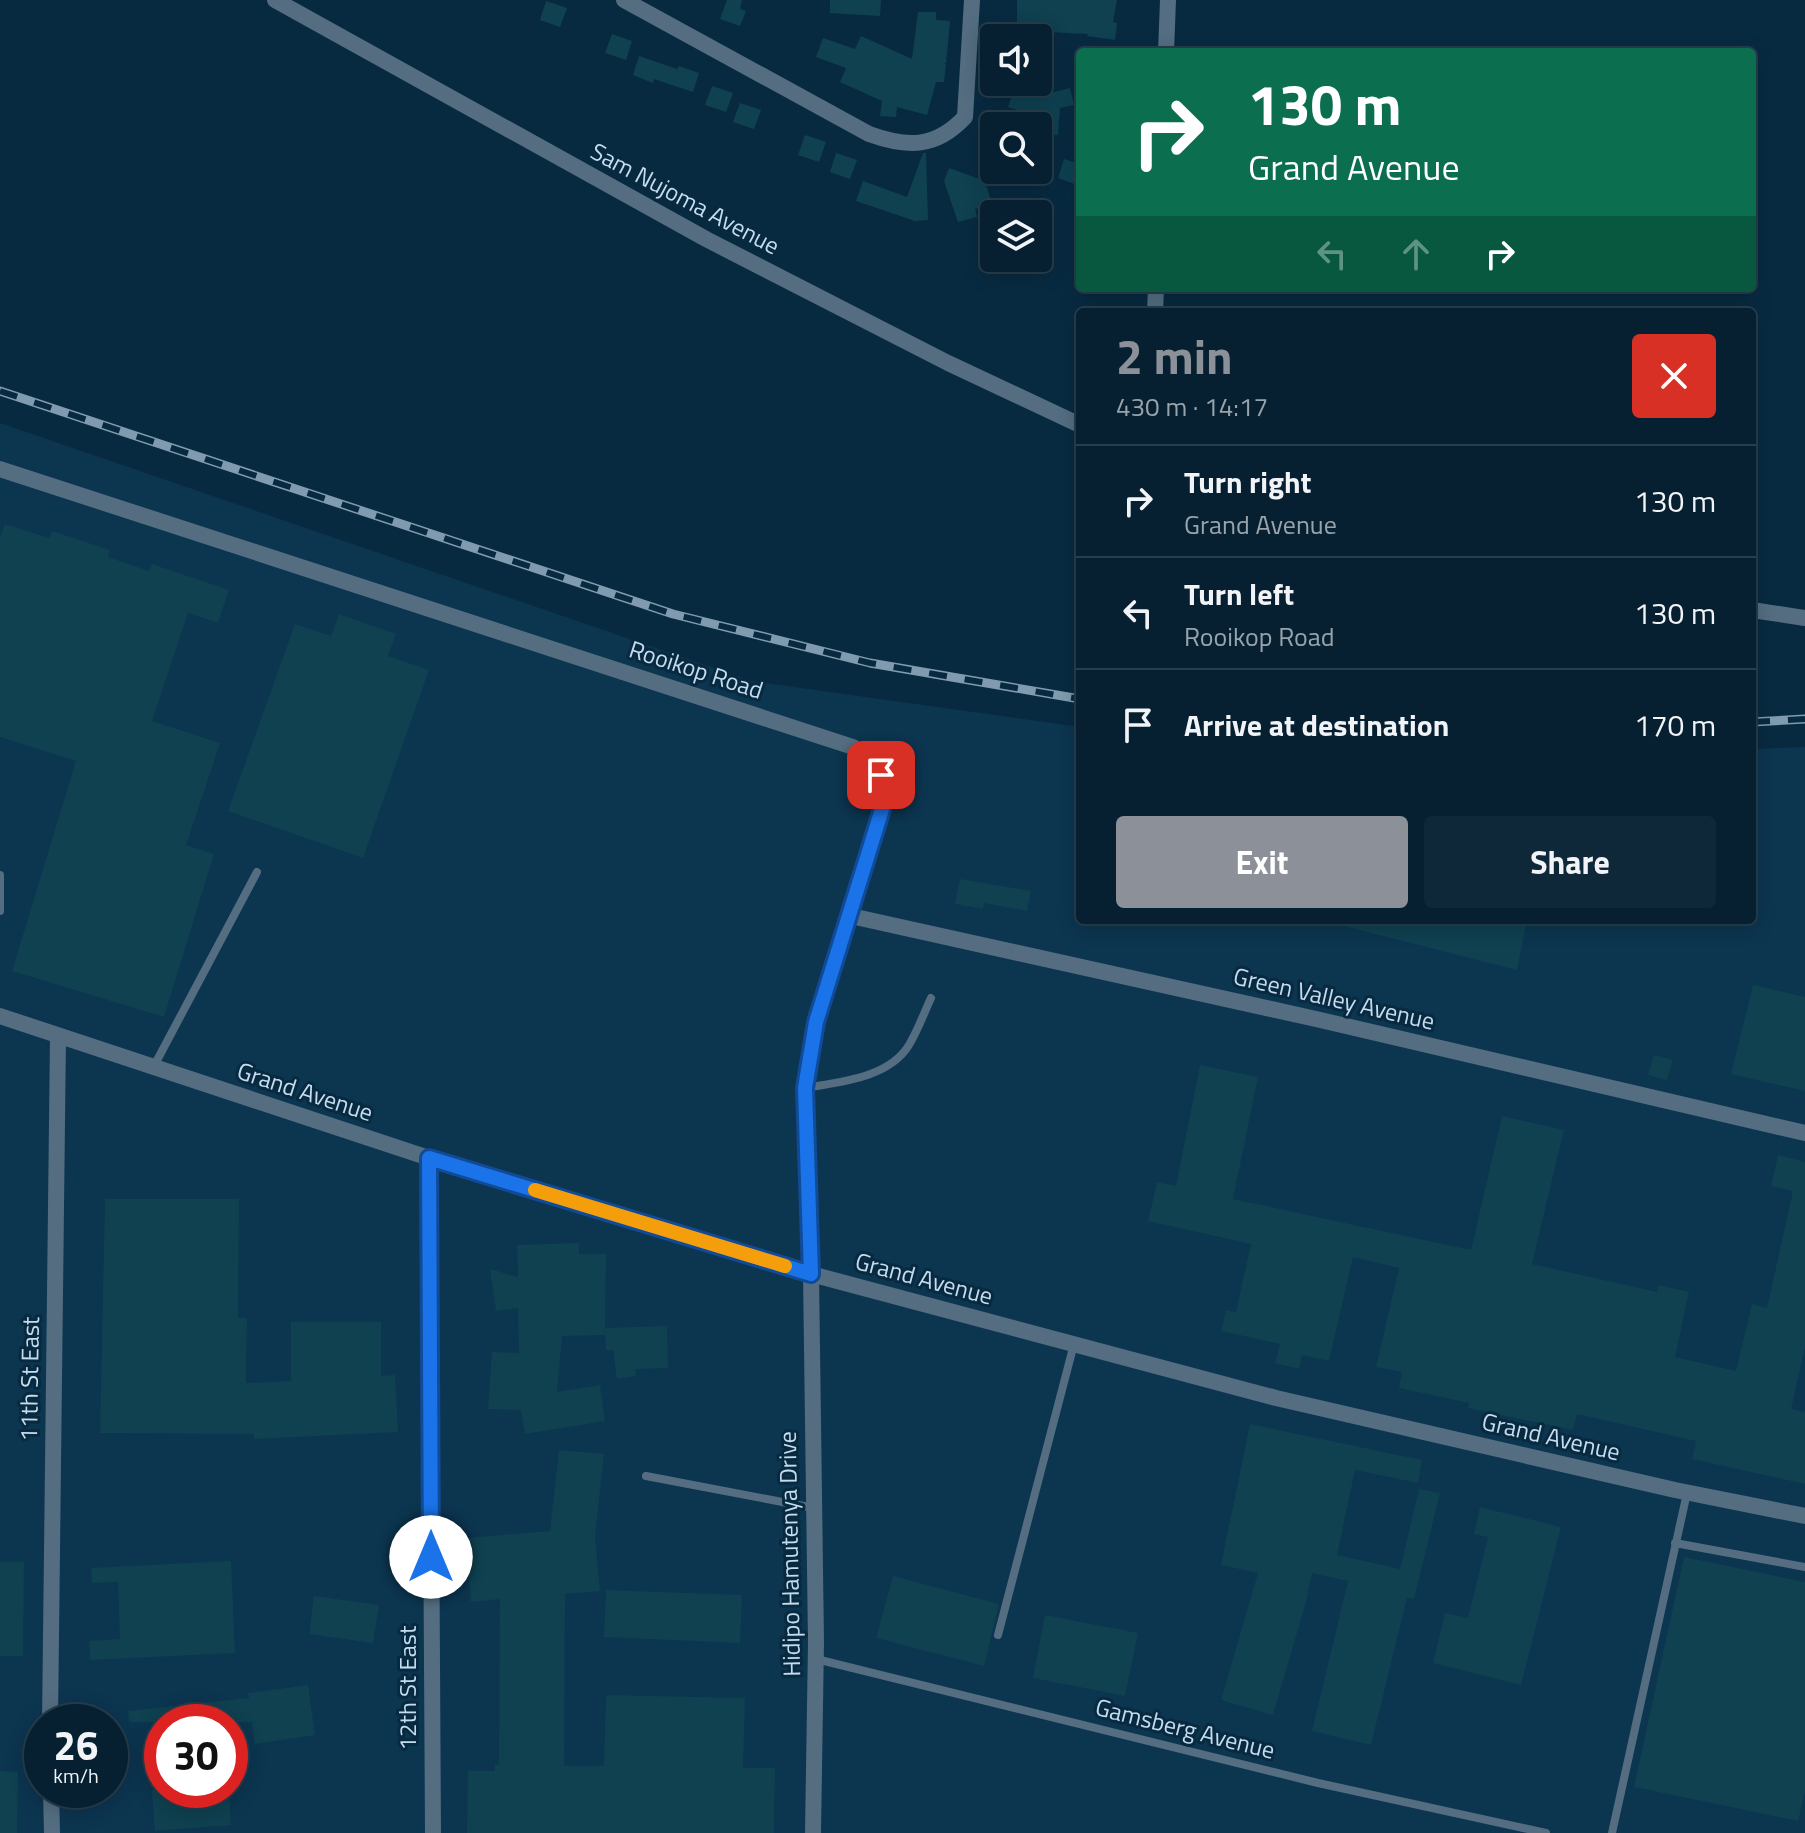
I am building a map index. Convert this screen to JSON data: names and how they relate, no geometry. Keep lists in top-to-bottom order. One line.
{"streets":{"street":["Sam Nujoma Avenue","Rooikop Road","Green Valley Avenue","Grand Avenue","11th St East","Hidipo Hamutenya Drive","12th St East"],"lane":["Gamsberg Avenue"]},"crossings":[["Rooikop Road","Green Valley Avenue"],["Rooikop Road","Grand Avenue"],["Rooikop Road","Hidipo Hamutenya Drive"],["Grand Avenue","11th St East"],["Grand Avenue","Hidipo Hamutenya Drive"],["Grand Avenue","12th St East"],["Hidipo Hamutenya Drive","Gamsberg Avenue"]],"page":{"turn":["130 m","Grand Avenue"],"heading":["2 min","430 m · 14:17"],"list":[{"name":"Turn right","note":"Grand Avenue","value":"130 m"},{"name":"Turn left","note":"Rooikop Road","value":"130 m"},{"name":"Arrive at destination","value":"170 m"}],"buttons":["Exit","Share"],"speed":"26 km/h","limit":"30"}}
